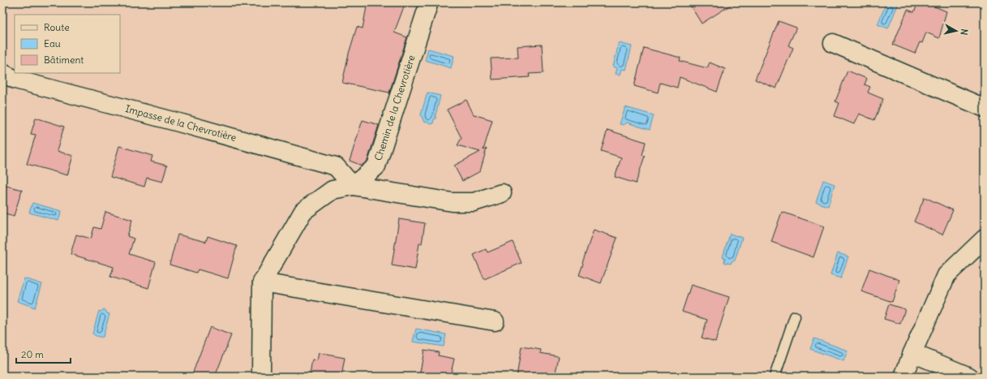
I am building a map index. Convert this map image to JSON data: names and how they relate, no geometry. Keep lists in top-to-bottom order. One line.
{"streets":{"street":["Chemin de la Chevrotière","Impasse de la Chevrotière"]},"crossings":[["Chemin de la Chevrotière","Impasse de la Chevrotière"]],"legend":["Route","Eau","Bâtiment"],"scale_bar":"20 m","north":"right"}
